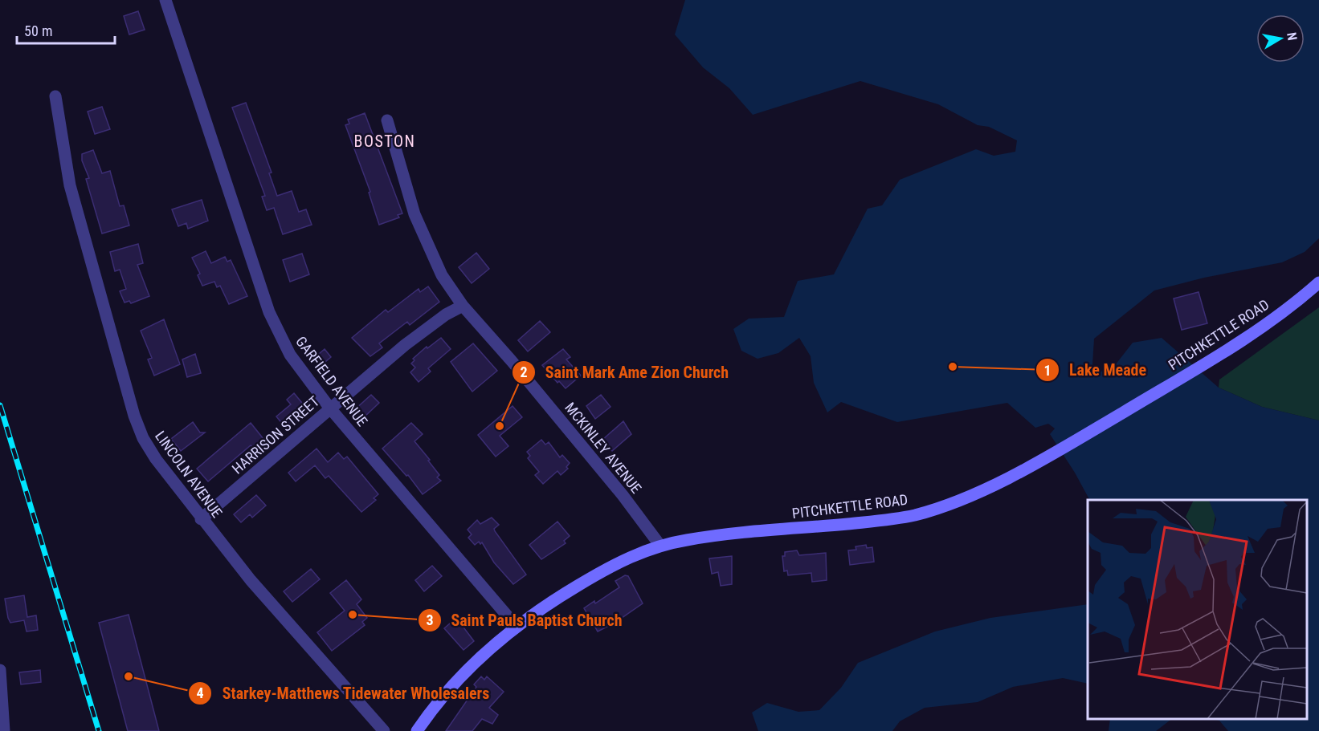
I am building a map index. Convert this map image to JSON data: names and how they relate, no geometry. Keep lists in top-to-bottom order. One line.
{"streets":{"main road":["PITCHKETTLE ROAD"],"street":["GARFIELD AVENUE","HARRISON STREET","MCKINLEY AVENUE","LINCOLN AVENUE"]},"crossings":[["PITCHKETTLE ROAD","GARFIELD AVENUE"],["PITCHKETTLE ROAD","MCKINLEY AVENUE"],["GARFIELD AVENUE","HARRISON STREET"],["HARRISON STREET","MCKINLEY AVENUE"],["HARRISON STREET","LINCOLN AVENUE"]],"districts":["BOSTON"],"places":["Lake Meade","Saint Mark Ame Zion Church","Saint Pauls Baptist Church","Starkey-Matthews Tidewater Wholesalers"],"scale_bar":"50 m","north":"right"}
